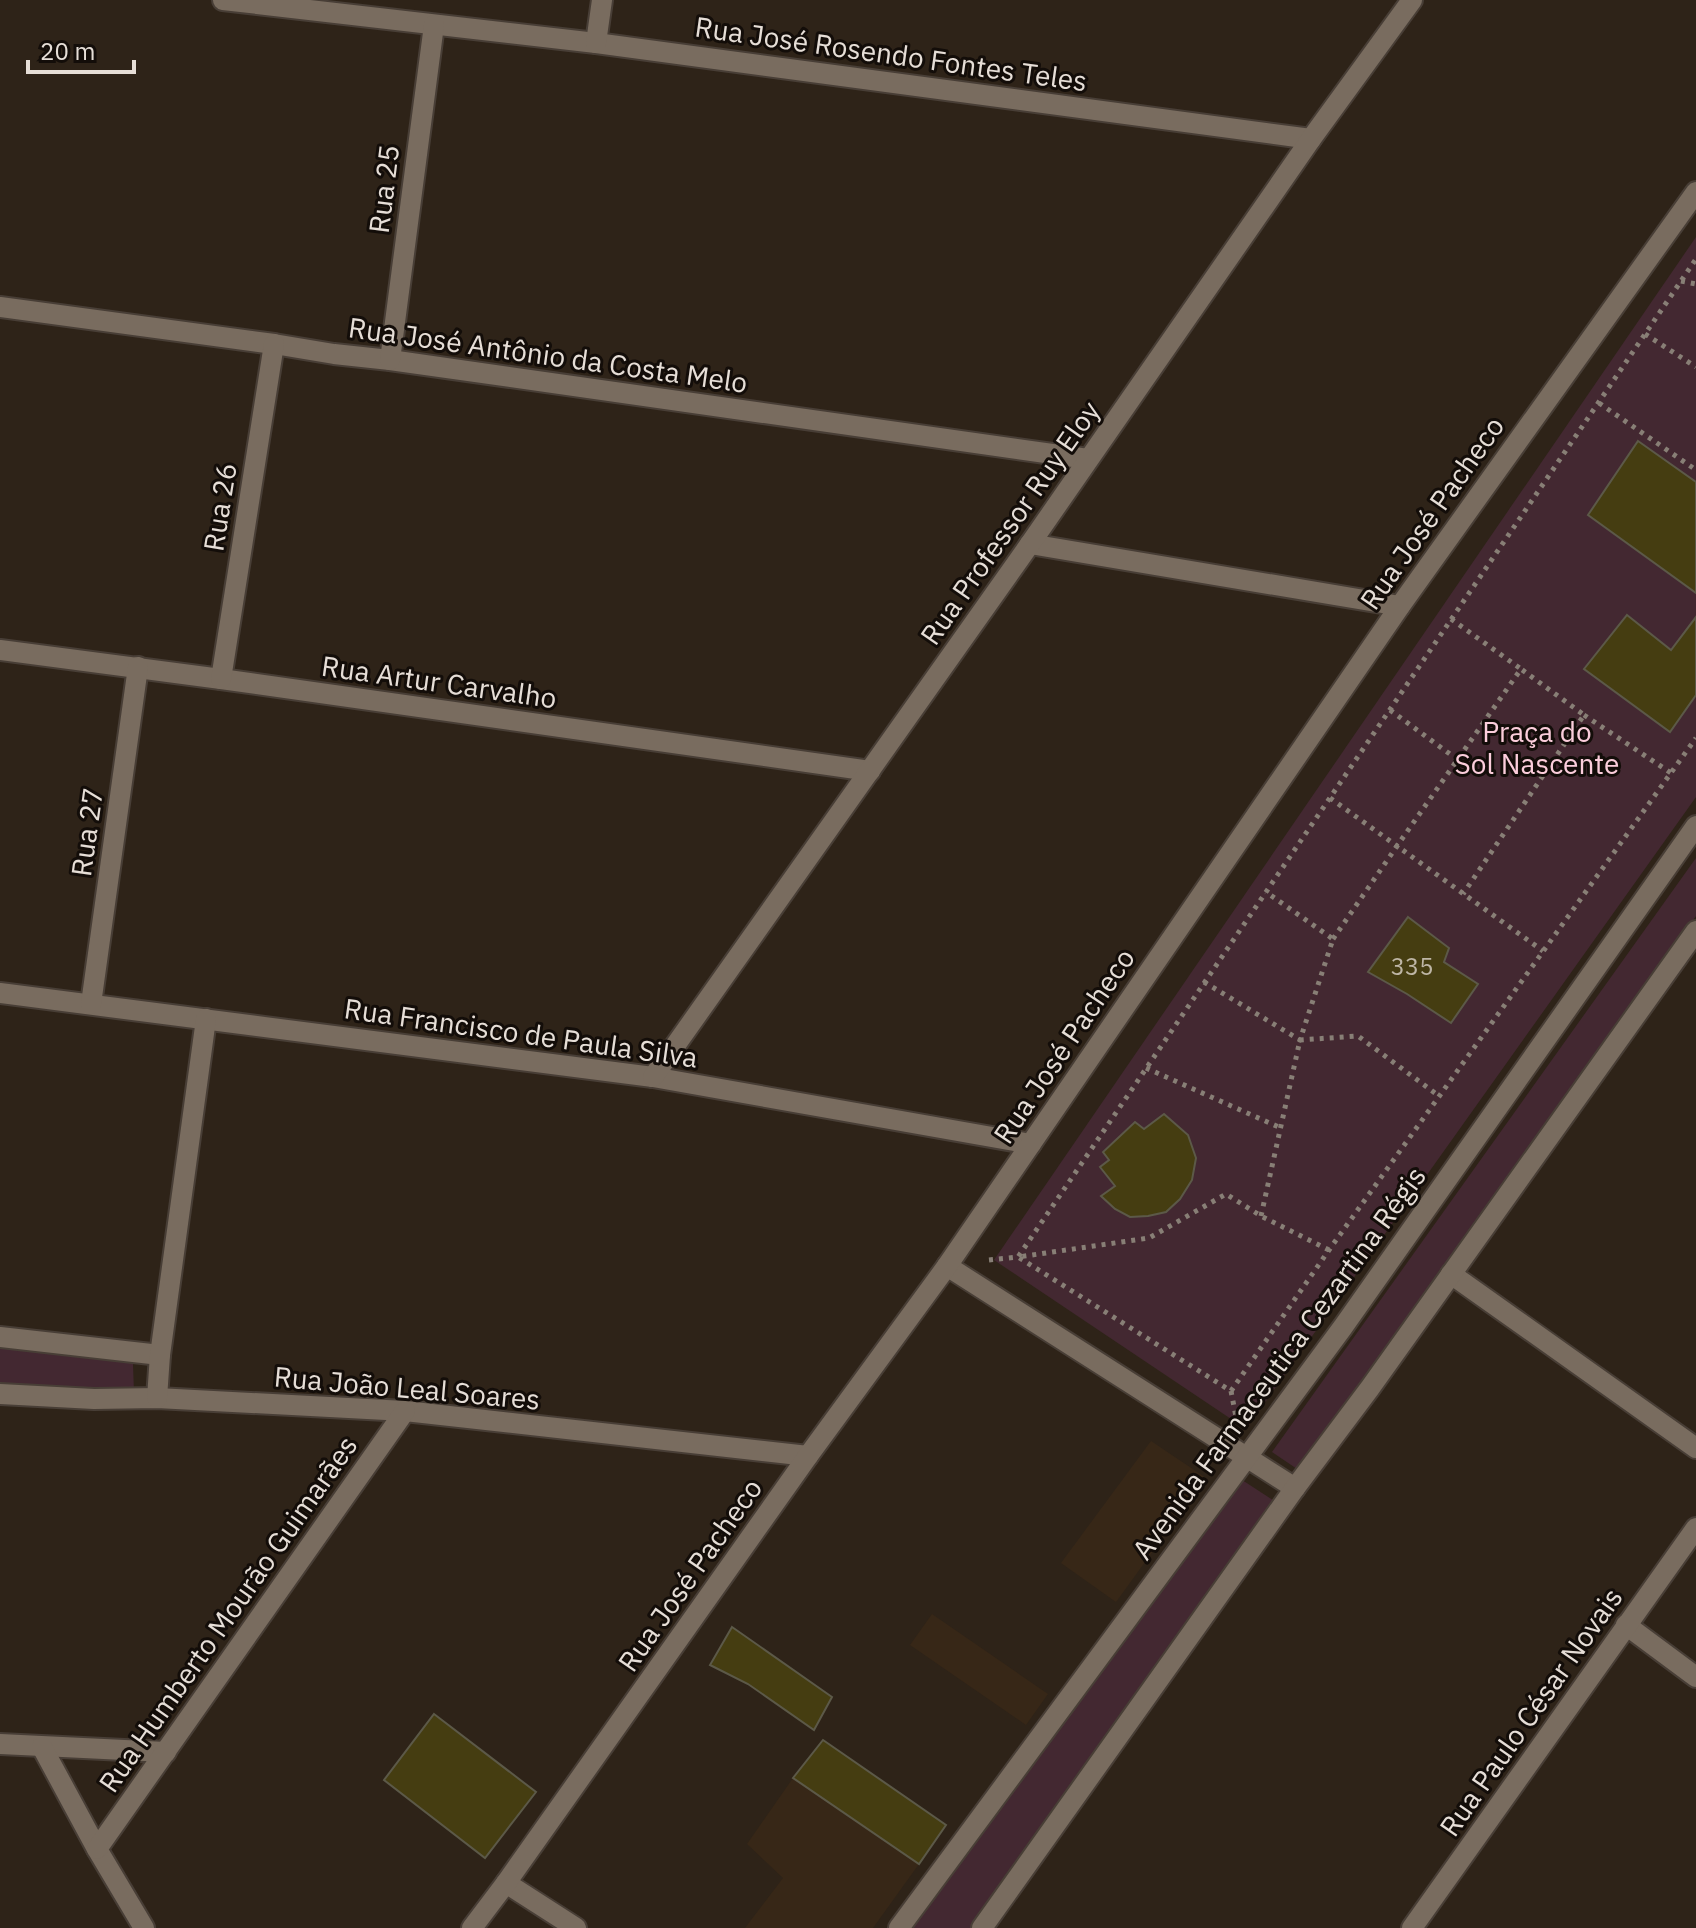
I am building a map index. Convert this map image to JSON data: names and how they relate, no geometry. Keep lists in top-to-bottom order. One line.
{"streets":{"street":["Rua José Rosendo Fontes Teles","Rua 25","Rua José Antônio da Costa Melo","Rua 26","Rua José Pacheco","Rua Professor Ruy Eloy","Rua Artur Carvalho","Rua 27","Rua Francisco de Paula Silva","Avenida Farmaceutica Cezartina Régis","Rua João Leal Soares","Rua Humberto Mourão Guimarães","Rua Paulo César Novais"]},"crossings":[["Rua José Rosendo Fontes Teles","Rua 25"],["Rua José Rosendo Fontes Teles","Rua Professor Ruy Eloy"],["Rua 25","Rua José Antônio da Costa Melo"],["Rua José Antônio da Costa Melo","Rua 26"],["Rua José Antônio da Costa Melo","Rua Professor Ruy Eloy"],["Rua 26","Rua Artur Carvalho"],["Rua José Pacheco","Rua Francisco de Paula Silva"],["Rua José Pacheco","Rua João Leal Soares"],["Rua Professor Ruy Eloy","Rua Artur Carvalho"],["Rua Professor Ruy Eloy","Rua Francisco de Paula Silva"],["Rua Artur Carvalho","Rua 27"],["Rua 27","Rua Francisco de Paula Silva"],["Rua João Leal Soares","Rua Humberto Mourão Guimarães"]],"parks":["Praça do Sol Nascente"],"house_numbers":["335"],"scale_bar":"20 m"}
